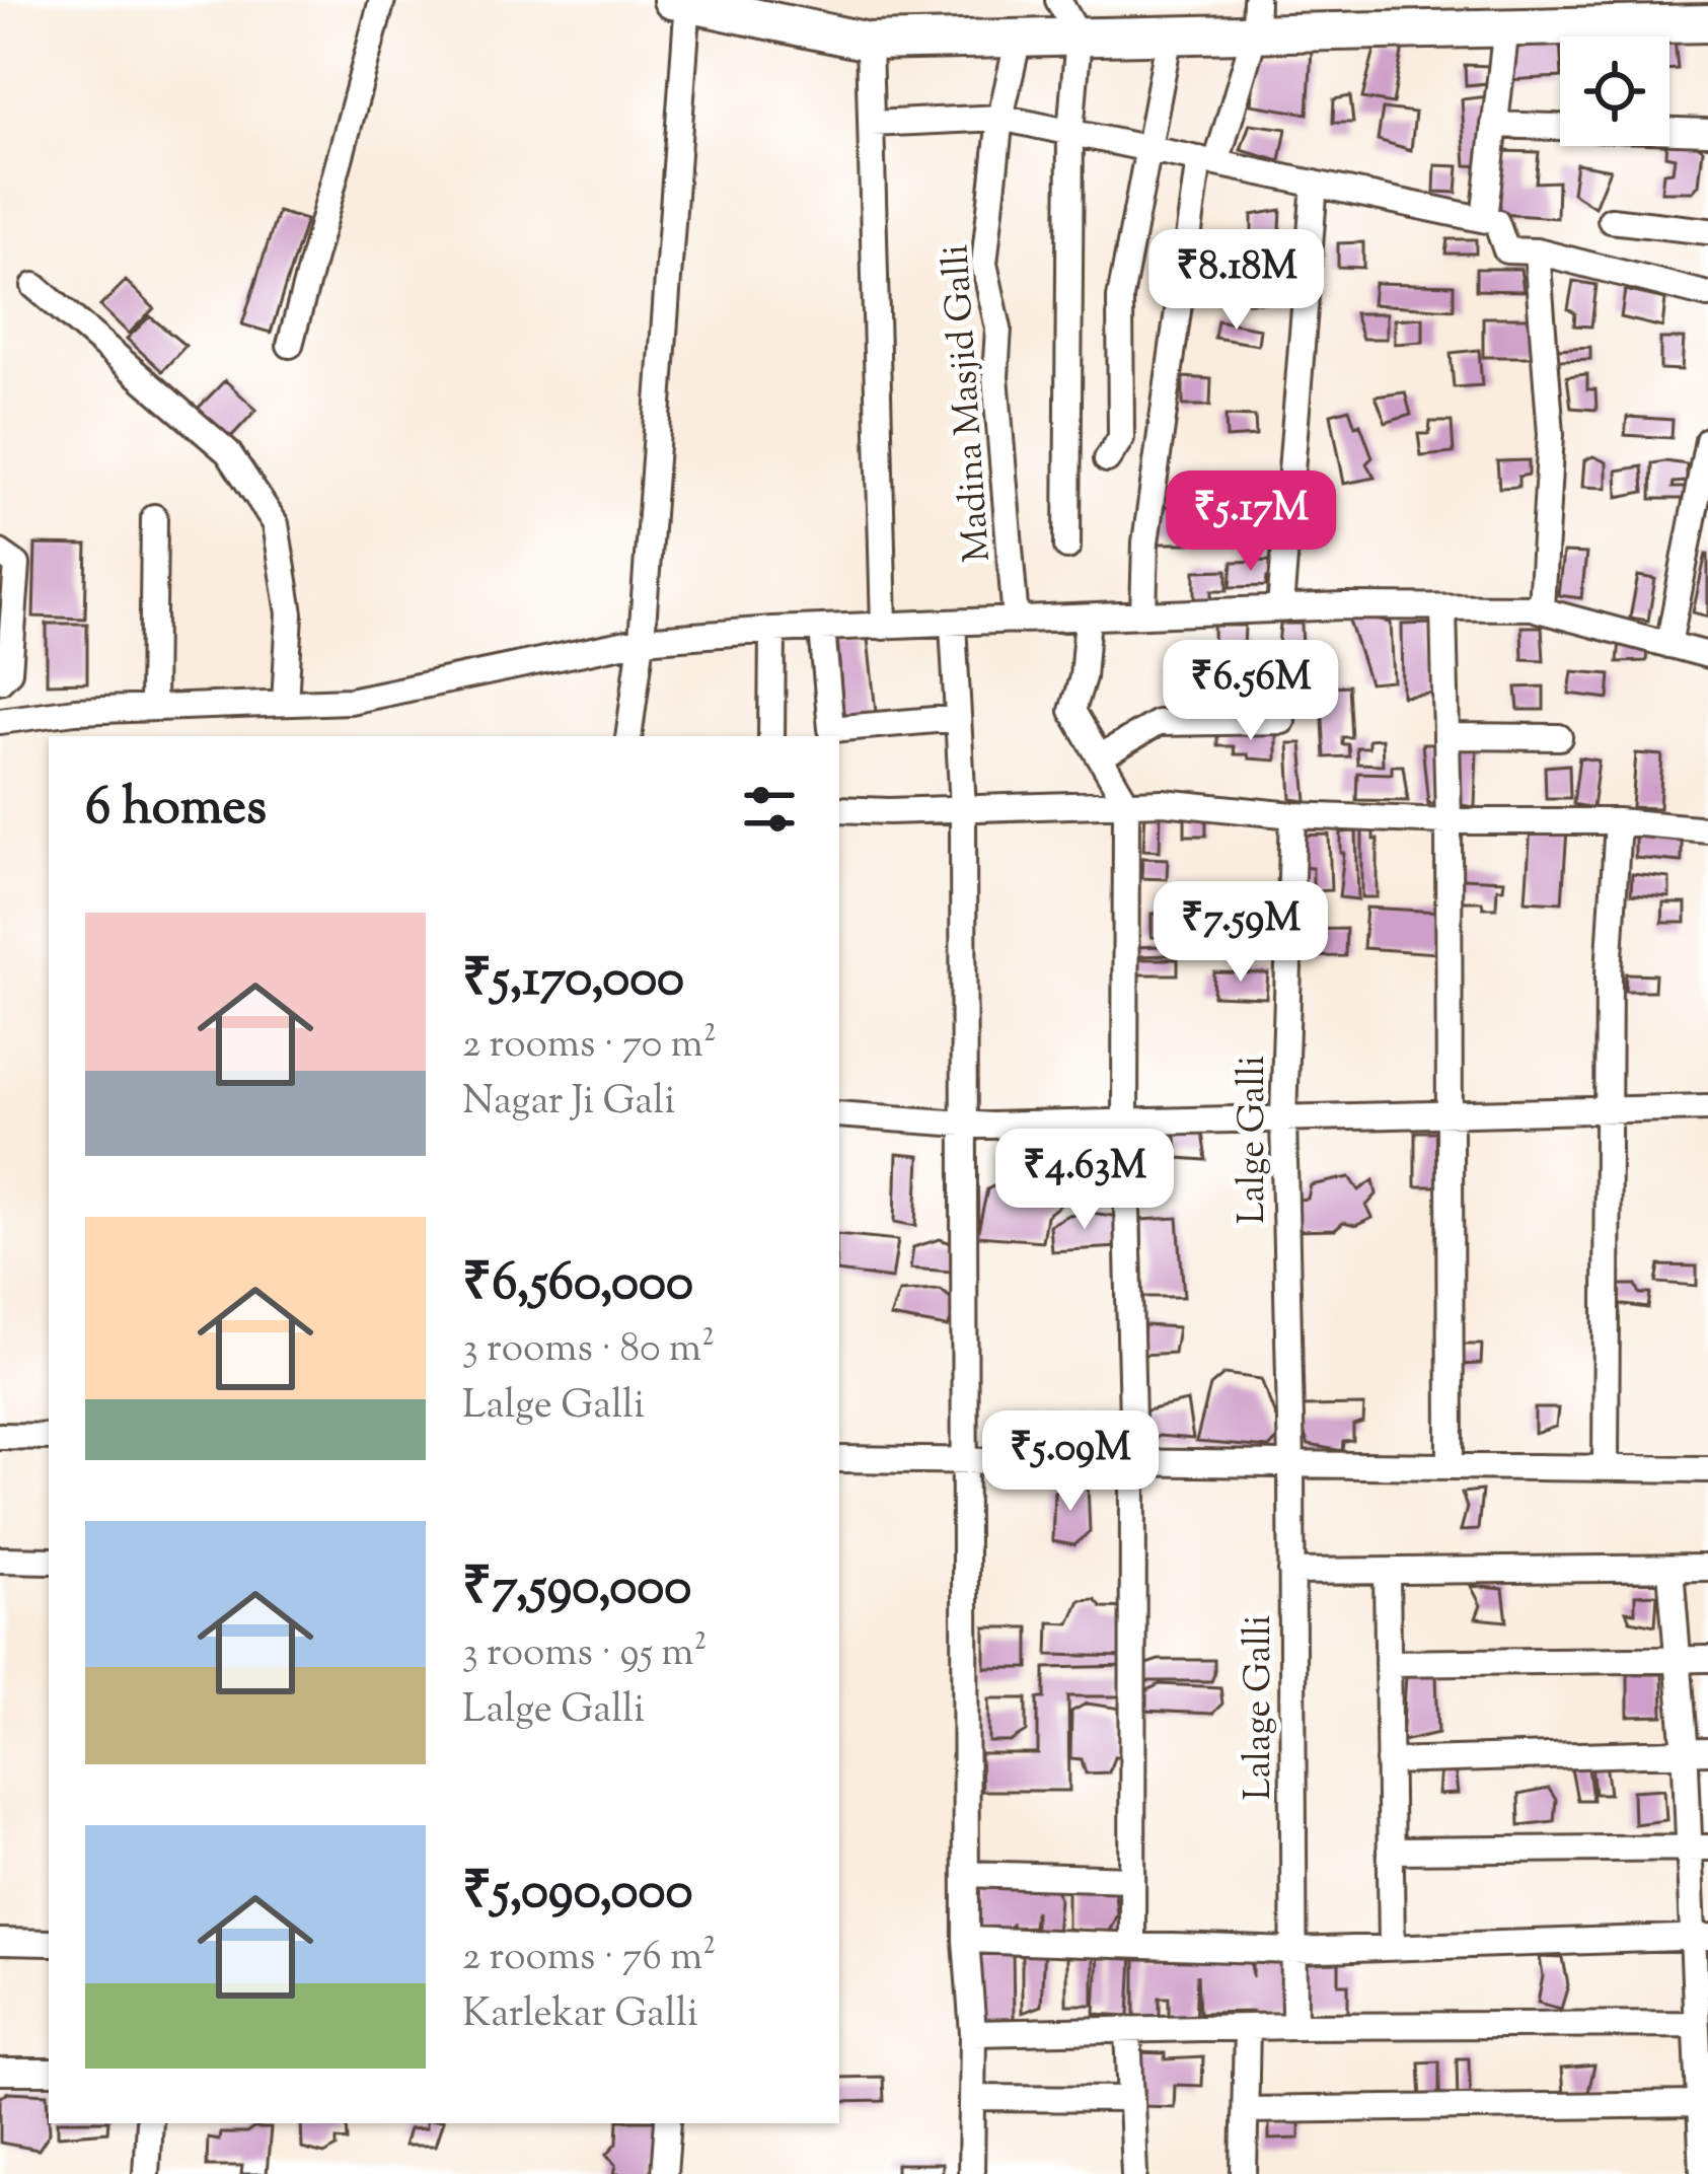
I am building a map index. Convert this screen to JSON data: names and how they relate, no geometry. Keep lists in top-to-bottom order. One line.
{"streets":{"street":["Madina Masjid Galli","Lalge Galli","Lalage Galli"]},"crossings":[["Lalge Galli","Lalage Galli"]],"page":{"price":["₹8.18M","₹5.17M","₹6.56M","₹7.59M","₹4.63M","₹5.09M"],"heading":"6 homes","list":[{"name":"₹5,170,000","note":"2 rooms · 70 m² · Nagar Ji Gali"},{"name":"₹6,560,000","note":"3 rooms · 80 m² · Lalge Galli"},{"name":"₹7,590,000","note":"3 rooms · 95 m² · Lalge Galli"},{"name":"₹5,090,000","note":"2 rooms · 76 m² · Karlekar Galli"}]}}
